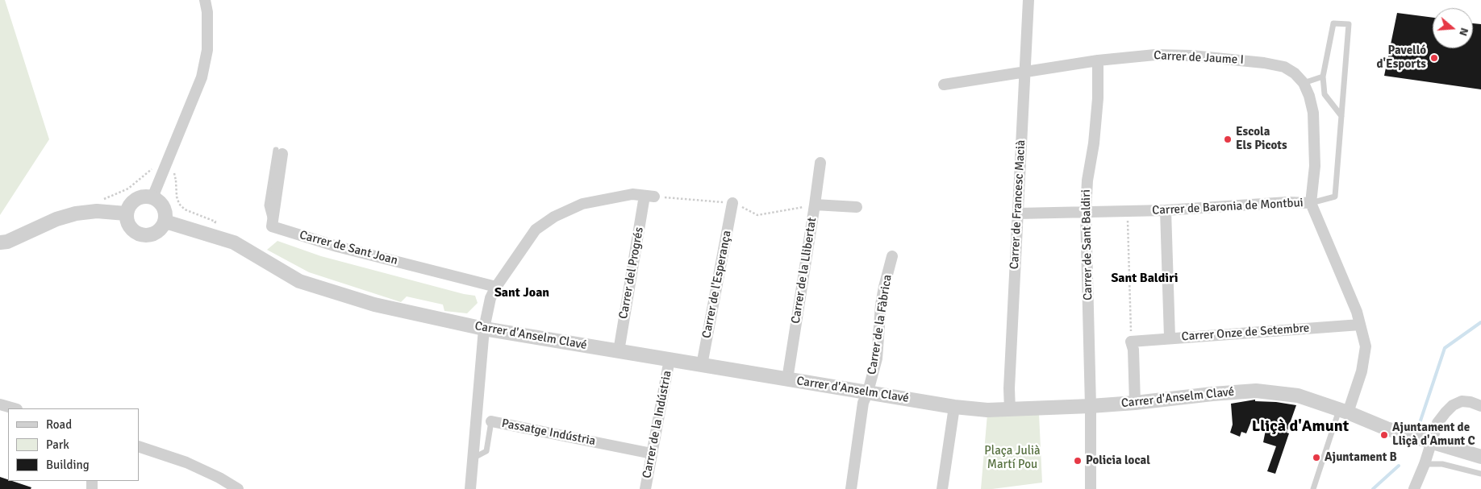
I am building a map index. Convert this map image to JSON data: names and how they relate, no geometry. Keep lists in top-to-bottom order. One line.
{"streets":{"street":["Carrer de Jaume I","Carrer de Francesc Macià","Carrer de Baronia de Montbui","Carrer de Sant Baldiri","Carrer de Sant Joan","Carrer de la Llibertat","Carrer del Progrés","Carrer de l'Esperança","Carrer de la Fàbrica","Carrer Onze de Setembre","Carrer d'Anselm Clavé","Carrer de la Indústria","Passatge Indústria"]},"crossings":[["Carrer de Jaume I","Carrer de Francesc Macià"],["Carrer de Jaume I","Carrer de Baronia de Montbui"],["Carrer de Jaume I","Carrer de Sant Baldiri"],["Carrer de Francesc Macià","Carrer de Baronia de Montbui"],["Carrer de Francesc Macià","Carrer d'Anselm Clavé"],["Carrer de Baronia de Montbui","Carrer de Sant Baldiri"],["Carrer de Baronia de Montbui","Carrer Onze de Setembre"],["Carrer de Baronia de Montbui","Carrer d'Anselm Clavé"],["Carrer de Sant Baldiri","Carrer d'Anselm Clavé"],["Carrer de Sant Joan","Carrer del Progrés"],["Carrer de la Llibertat","Carrer d'Anselm Clavé"],["Carrer del Progrés","Carrer d'Anselm Clavé"],["Carrer de l'Esperança","Carrer d'Anselm Clavé"],["Carrer de la Fàbrica","Carrer d'Anselm Clavé"],["Carrer d'Anselm Clavé","Carrer de la Indústria"],["Carrer de la Indústria","Passatge Indústria"]],"districts":["Sant Baldiri","Sant Joan","Lliçà d'Amunt"],"parks":["Plaça Julià Martí Pou"],"places":["Pavelló d'Esports","Escola Els Picots","Ajuntament de Lliçà d'Amunt C","Ajuntament B","Policia local"],"legend":["Road","Park","Building"],"north":"right"}
